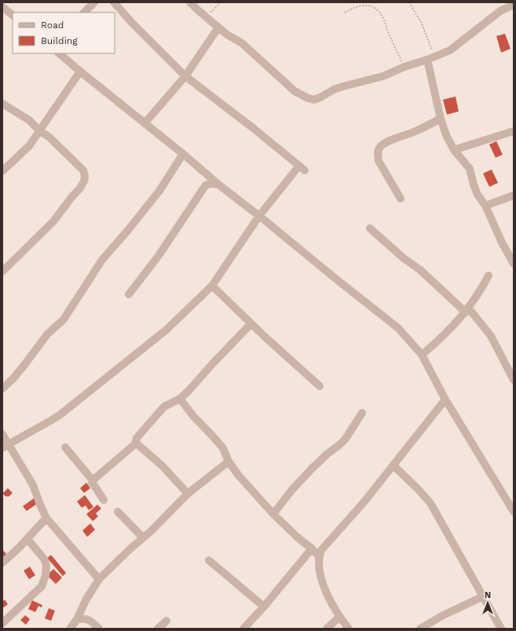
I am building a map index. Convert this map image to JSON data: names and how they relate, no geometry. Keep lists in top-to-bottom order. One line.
{"legend":["Road","Building"],"north":"top"}
